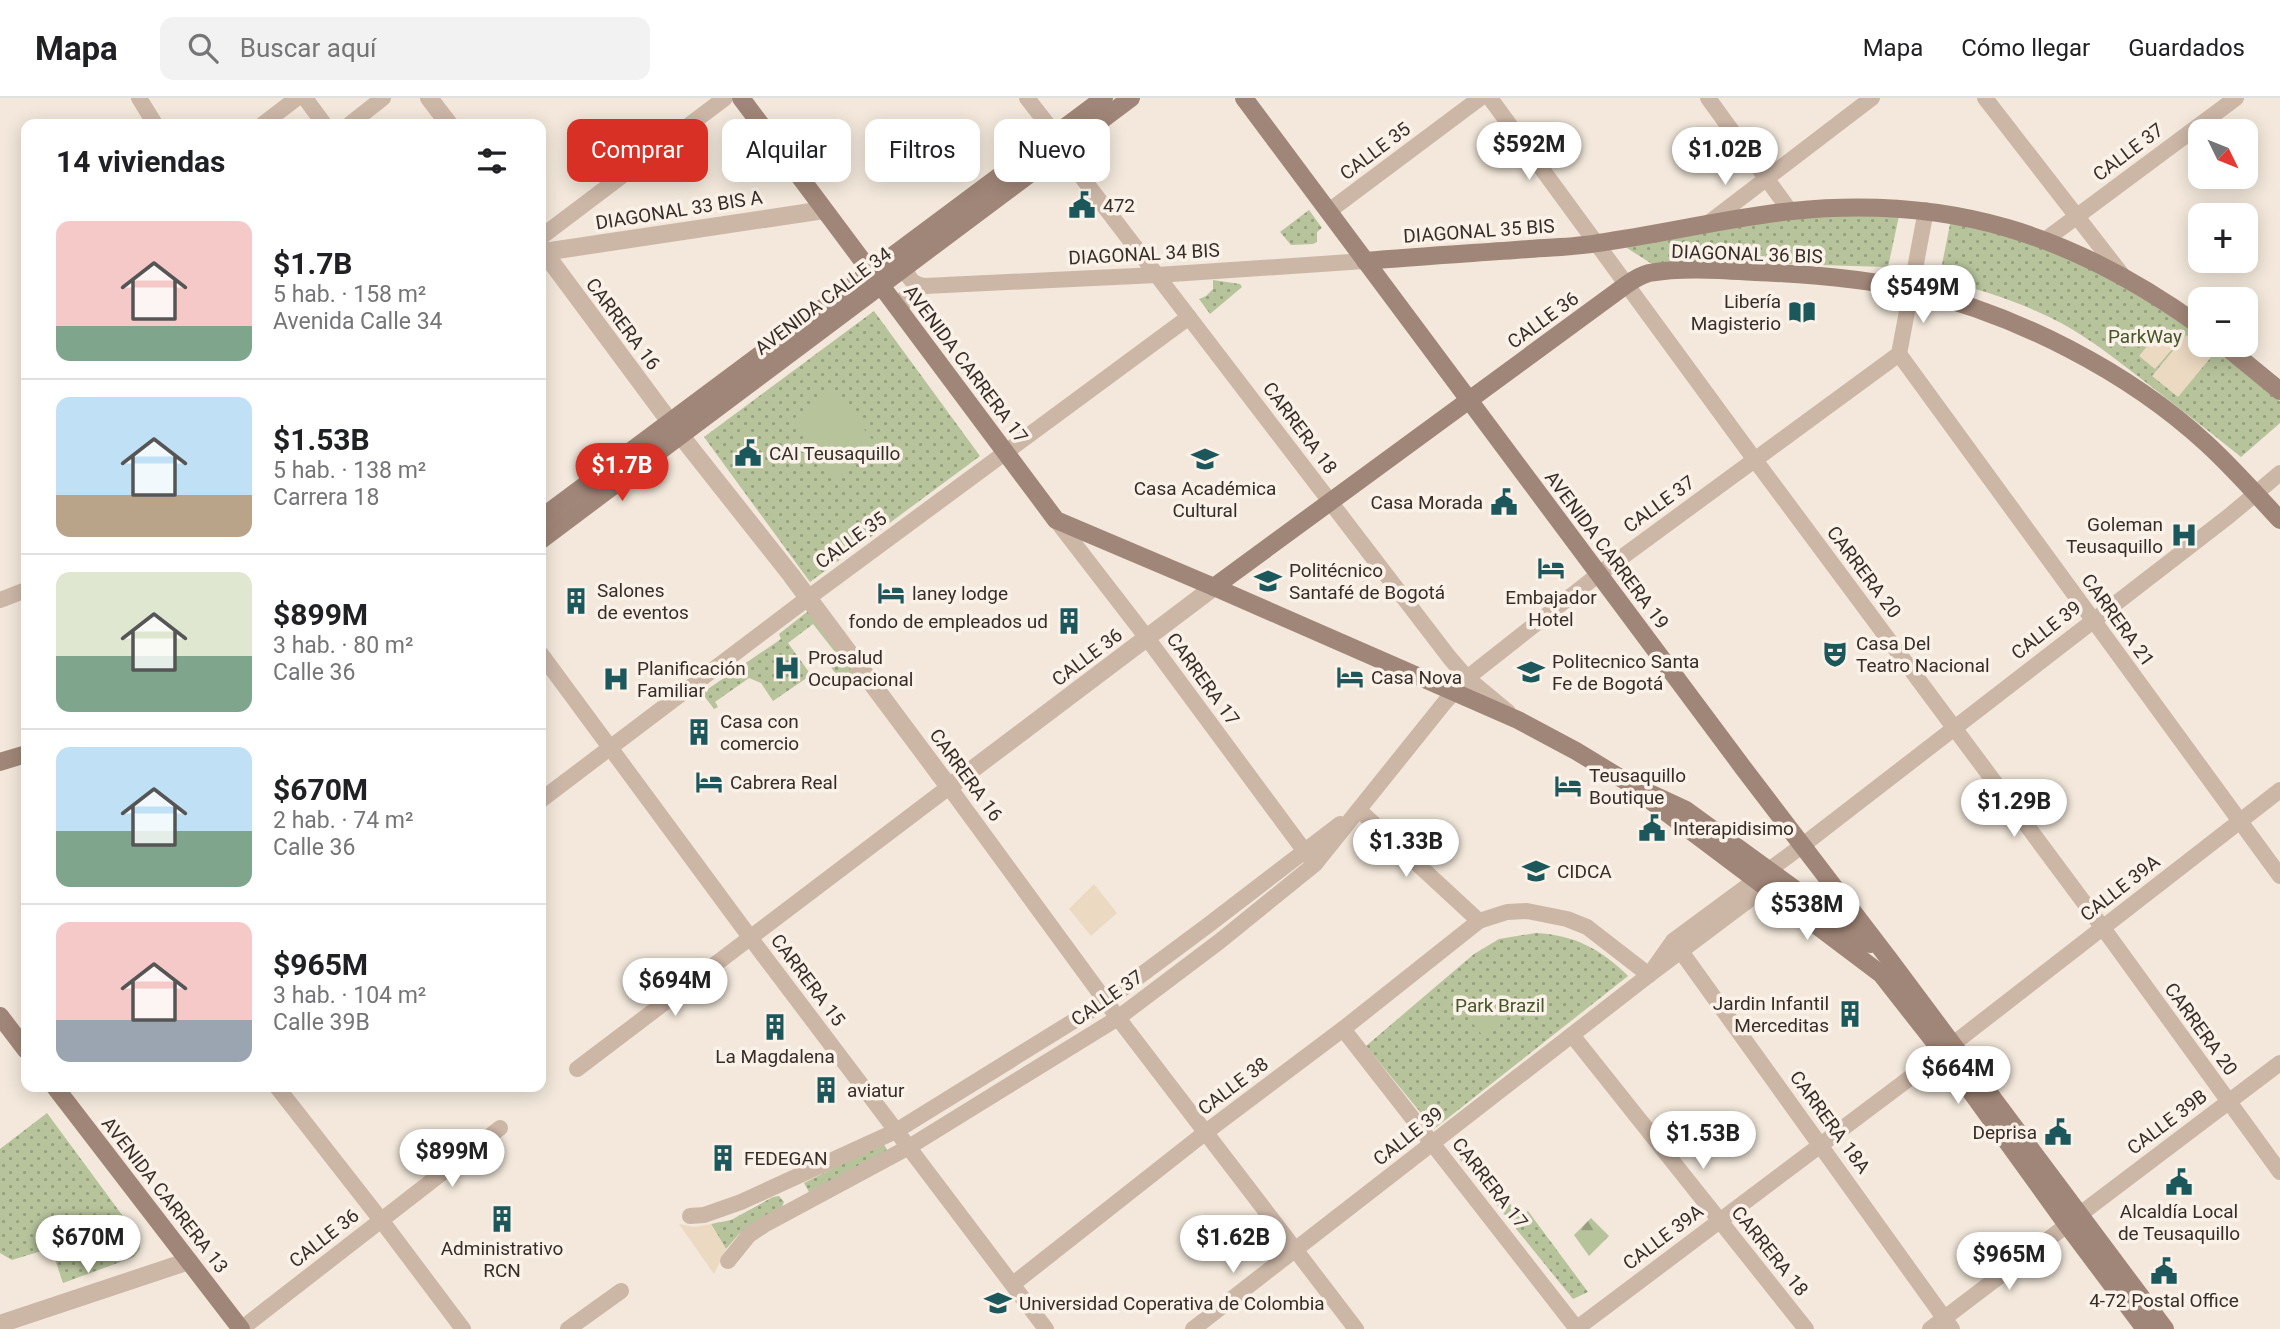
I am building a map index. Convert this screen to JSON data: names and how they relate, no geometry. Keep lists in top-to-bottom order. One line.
{"streets":{"main road":["DIAGONAL 35 BIS","DIAGONAL 36 BIS","AVENIDA CALLE 34","CALLE 36","AVENIDA CARRERA 17","AVENIDA CARRERA 19","AVENIDA CARRERA 13"],"street":["CALLE 35","CALLE 37","DIAGONAL 33 BIS A","DIAGONAL 34 BIS","CARRERA 16","CARRERA 18","CARRERA 20","CARRERA 21","CALLE 39","CARRERA 17","CALLE 39A","CARRERA 15","CALLE 38","CARRERA 18A","CALLE 39B"]},"crossings":[["CALLE 35","CARRERA 16"],["CALLE 35","AVENIDA CARRERA 17"],["CALLE 35","CARRERA 18"],["CALLE 35","AVENIDA CARRERA 19"],["CALLE 35","CARRERA 15"],["CALLE 37","DIAGONAL 36 BIS"],["CALLE 37","CARRERA 16"],["CALLE 37","CARRERA 18"],["CALLE 37","AVENIDA CARRERA 19"],["CALLE 37","CARRERA 20"],["CALLE 37","CARRERA 21"],["CALLE 37","CARRERA 17"],["CALLE 37","CARRERA 15"],["DIAGONAL 33 BIS A","AVENIDA CARRERA 17"],["DIAGONAL 35 BIS","DIAGONAL 34 BIS"],["DIAGONAL 35 BIS","DIAGONAL 36 BIS"],["DIAGONAL 35 BIS","AVENIDA CARRERA 19"],["DIAGONAL 35 BIS","CARRERA 20"],["DIAGONAL 34 BIS","CARRERA 18"],["DIAGONAL 34 BIS","AVENIDA CARRERA 19"],["DIAGONAL 36 BIS","CALLE 36"],["DIAGONAL 36 BIS","CARRERA 20"],["DIAGONAL 36 BIS","CALLE 39"],["AVENIDA CALLE 34","CARRERA 16"],["AVENIDA CALLE 34","AVENIDA CARRERA 17"],["CALLE 36","CARRERA 16"],["CALLE 36","CARRERA 18"],["CALLE 36","AVENIDA CARRERA 19"],["CALLE 36","CARRERA 20"],["CALLE 36","CARRERA 17"],["CALLE 36","CARRERA 15"],["CALLE 36","AVENIDA CARRERA 13"],["CARRERA 16","CALLE 39"],["CARRERA 16","CALLE 38"],["AVENIDA CARRERA 17","CARRERA 17"],["CARRERA 18","CALLE 39"],["CARRERA 18","CALLE 39A"],["AVENIDA CARRERA 19","CALLE 39"],["AVENIDA CARRERA 19","CALLE 39A"],["AVENIDA CARRERA 19","CALLE 39B"],["CARRERA 20","CALLE 39"],["CARRERA 20","CALLE 39A"],["CARRERA 20","CALLE 39B"],["CARRERA 21","CALLE 39"],["CARRERA 21","CALLE 39A"],["CALLE 39","CARRERA 17"],["CALLE 39","CARRERA 18A"],["CARRERA 17","CALLE 39A"],["CARRERA 17","CALLE 38"],["CALLE 39A","CARRERA 18A"],["CARRERA 15","CALLE 38"],["CARRERA 18A","CALLE 39B"]],"parks":["ParkWay","Park Brazil"],"places":{"public building":["472","CAI Teusaquillo","Casa Morada","Interapidisimo","Deprisa","Alcaldía Local de Teusaquillo","4-72 Postal Office"],"library":["Libería Magisterio"],"school or university":["Casa Académica Cultural","Politécnico Santafé de Bogotá","Politecnico Santa Fe de Bogotá","CIDCA","Universidad Coperativa de Colombia"],"hospital":["Goleman Teusaquillo","Prosalud Ocupacional","Planificación Familiar"],"hotel":["Embajador Hotel","laney lodge","Casa Nova","Cabrera Real","Teusaquillo Boutique"],"building":["Salones de eventos","fondo de empleados ud","Casa con comercio","Jardin Infantil Merceditas","La Magdalena","aviatur","FEDEGAN","Administrativo RCN"],"theatre":["Casa Del Teatro Nacional"]},"north":"bottom right","page":{"header":"Mapa","search":"Buscar aquí","nav":["Mapa","Cómo llegar","Guardados"],"map_buttons":["+","−"],"chip":["Comprar","Alquilar","Filtros","Nuevo"],"heading":"14 viviendas","price":["$592M","$1.02B","$549M","$1.7B","$1.29B","$1.33B","$538M","$694M","$664M","$1.53B","$899M","$670M","$1.62B","$965M"],"list":[{"name":"$1.7B","note":"5 hab. · 158 m² · Avenida Calle 34"},{"name":"$1.53B","note":"5 hab. · 138 m² · Carrera 18"},{"name":"$899M","note":"3 hab. · 80 m² · Calle 36"},{"name":"$670M","note":"2 hab. · 74 m² · Calle 36"},{"name":"$965M","note":"3 hab. · 104 m² · Calle 39B"}]}}
